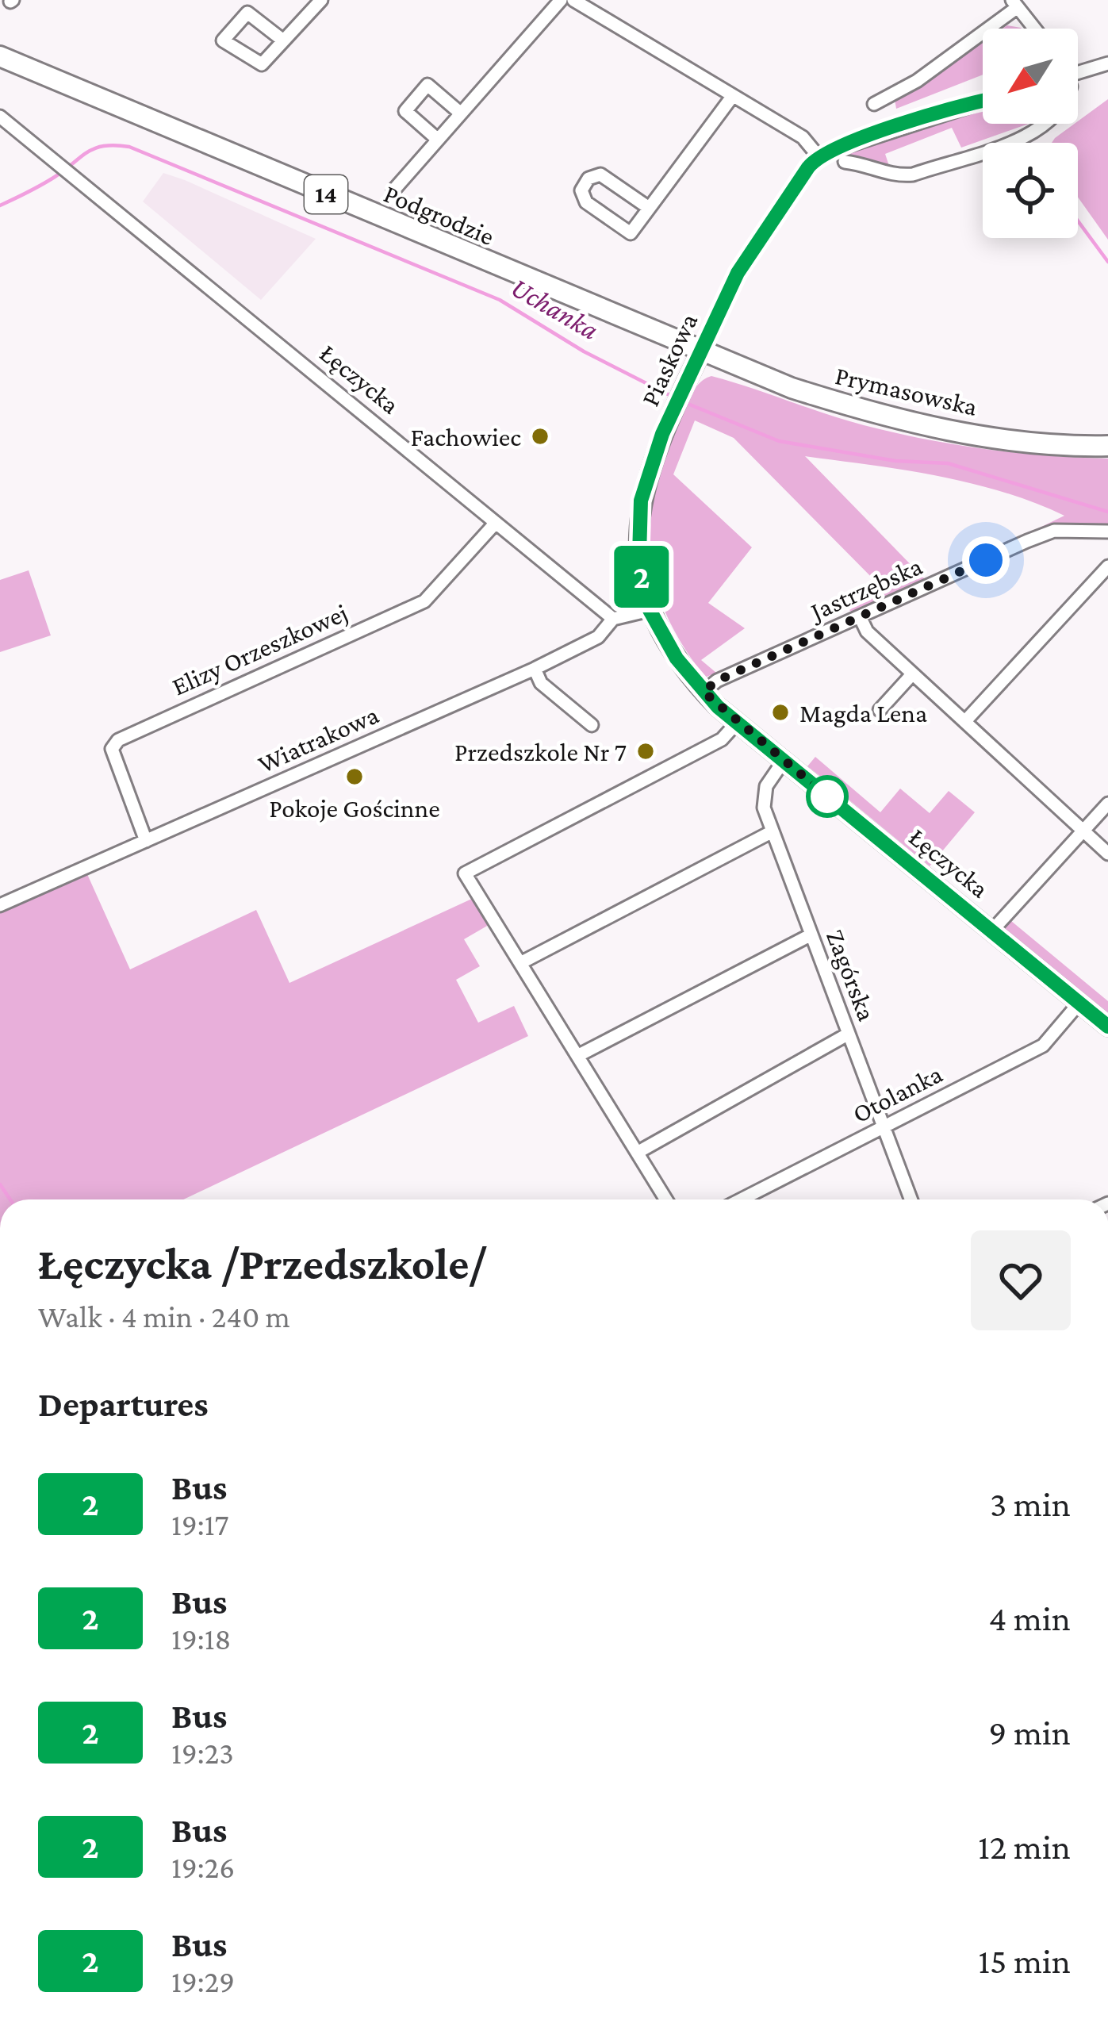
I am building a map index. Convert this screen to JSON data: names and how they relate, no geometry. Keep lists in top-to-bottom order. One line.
{"streets":{"main road":["14","Podgrodzie","Piaskowa","Łęczycka","Prymasowska"],"street":["Jastrzębska","Elizy Orzeszkowej","Wiatrakowa","Zagórska","Otolanka"]},"crossings":[["Podgrodzie","Piaskowa"],["Podgrodzie","Prymasowska"],["Piaskowa","Łęczycka"],["Piaskowa","Prymasowska"],["Piaskowa","Wiatrakowa"],["Łęczycka","Jastrzębska"],["Łęczycka","Elizy Orzeszkowej"],["Łęczycka","Wiatrakowa"],["Łęczycka","Zagórska"],["Łęczycka","Otolanka"],["Elizy Orzeszkowej","Wiatrakowa"],["Zagórska","Otolanka"]],"water":["Uchanka"],"places":["Fachowiec","Magda Lena","Przedszkole Nr 7","Pokoje Gościnne"],"lines":["bus line 2"],"north":"bottom left","page":{"on_map":"2","heading":[["Łęczycka /Przedszkole/","Walk · 4 min · 240 m"],"Departures"],"list":[{"mark":"2","name":"Bus","note":"19:17","value":"3 min"},{"mark":"2","name":"Bus","note":"19:18","value":"4 min"},{"mark":"2","name":"Bus","note":"19:23","value":"9 min"},{"mark":"2","name":"Bus","note":"19:26","value":"12 min"},{"mark":"2","name":"Bus","note":"19:29","value":"15 min"}]}}
